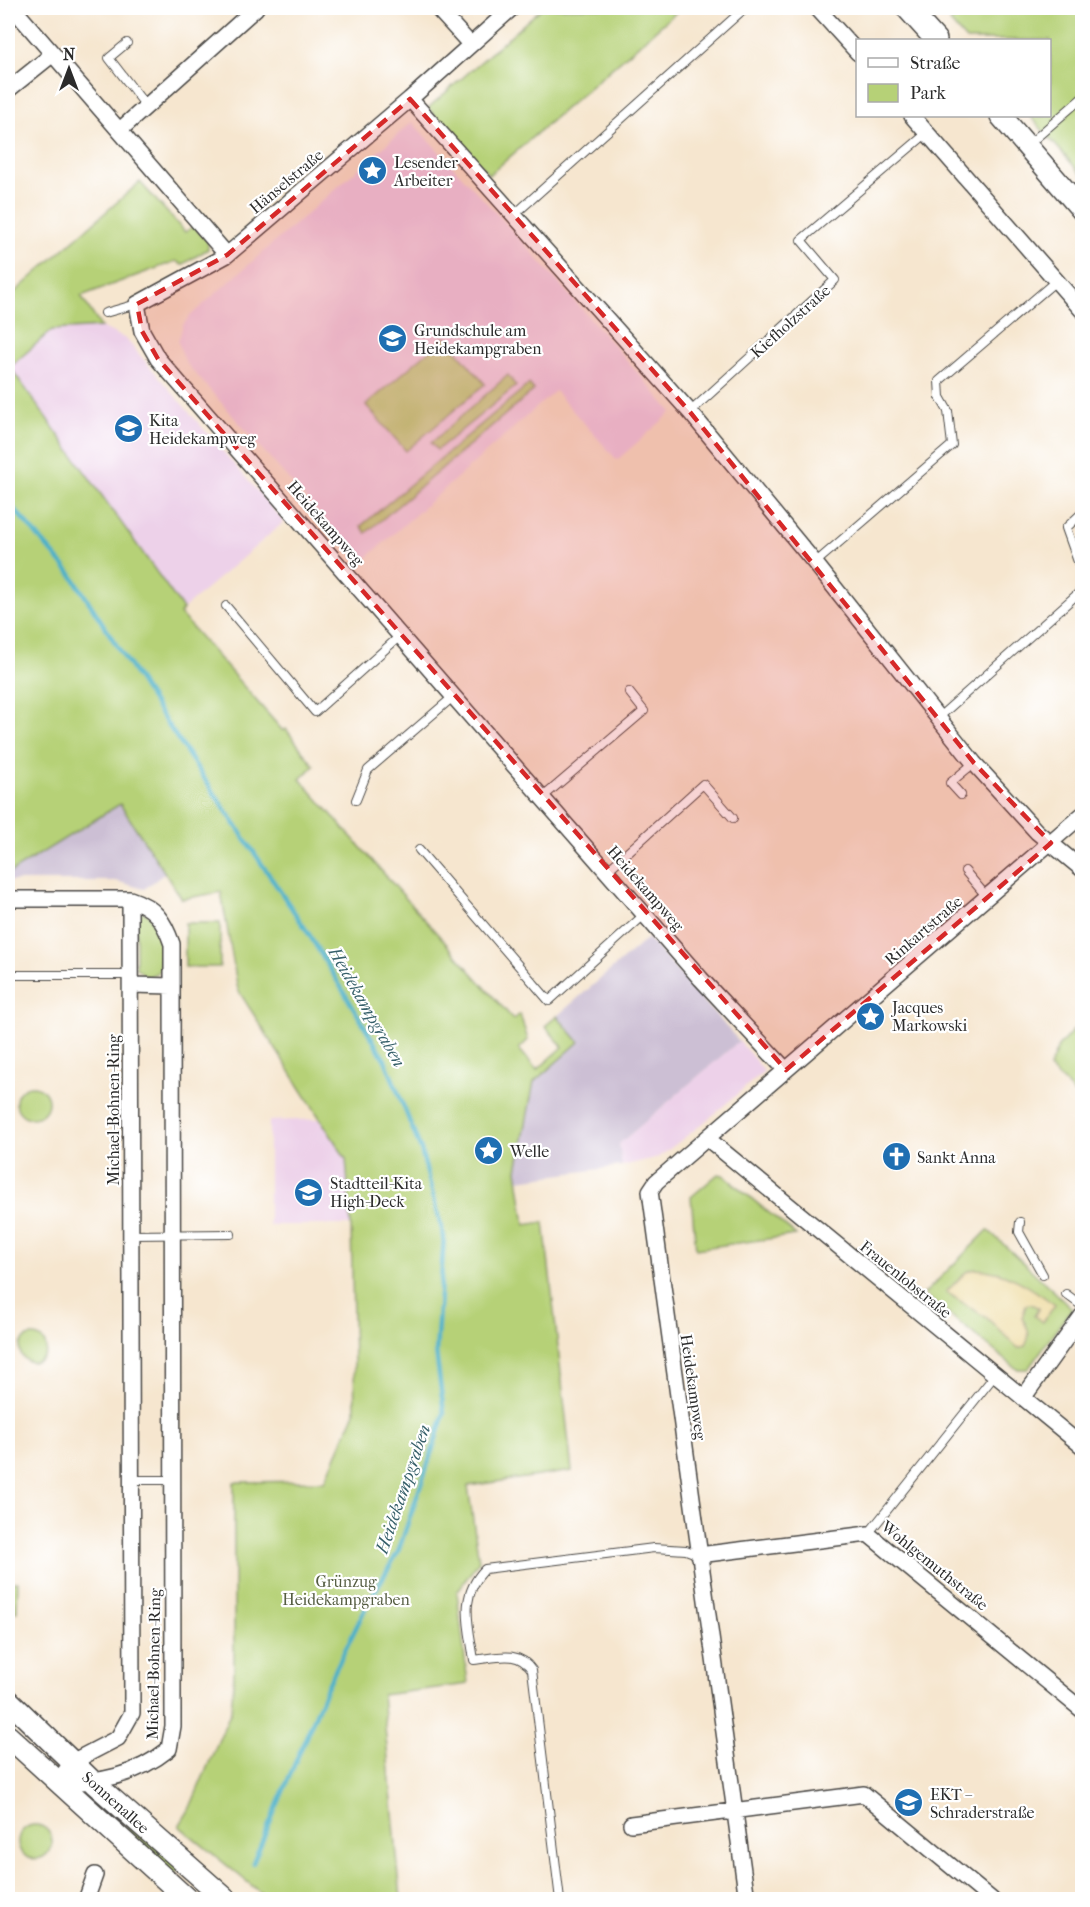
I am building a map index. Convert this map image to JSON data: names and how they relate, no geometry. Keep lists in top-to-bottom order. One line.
{"streets":{"main road":["Sonnenallee"],"street":["Hänselstraße","Heidekampweg","Rinkartstraße","Michael-Bohnen-Ring","Frauenlobstraße","Wohlgemuthstraße"],"lane":["Kiefholzstraße"]},"crossings":[["Hänselstraße","Heidekampweg"],["Heidekampweg","Rinkartstraße"],["Heidekampweg","Frauenlobstraße"],["Heidekampweg","Wohlgemuthstraße"],["Michael-Bohnen-Ring","Sonnenallee"]],"water":["Heidekampgraben"],"parks":["Grünzug Heidekampgraben"],"places":{"place":["Lesender Arbeiter","Jacques Markowski","Welle"],"school or university":["Grundschule am Heidekampgraben","Kita Heidekampweg","Stadtteil-Kita High-Deck","EKT – Schraderstraße"],"church":["Sankt Anna"]},"legend":["Straße","Park"],"north":"top"}
